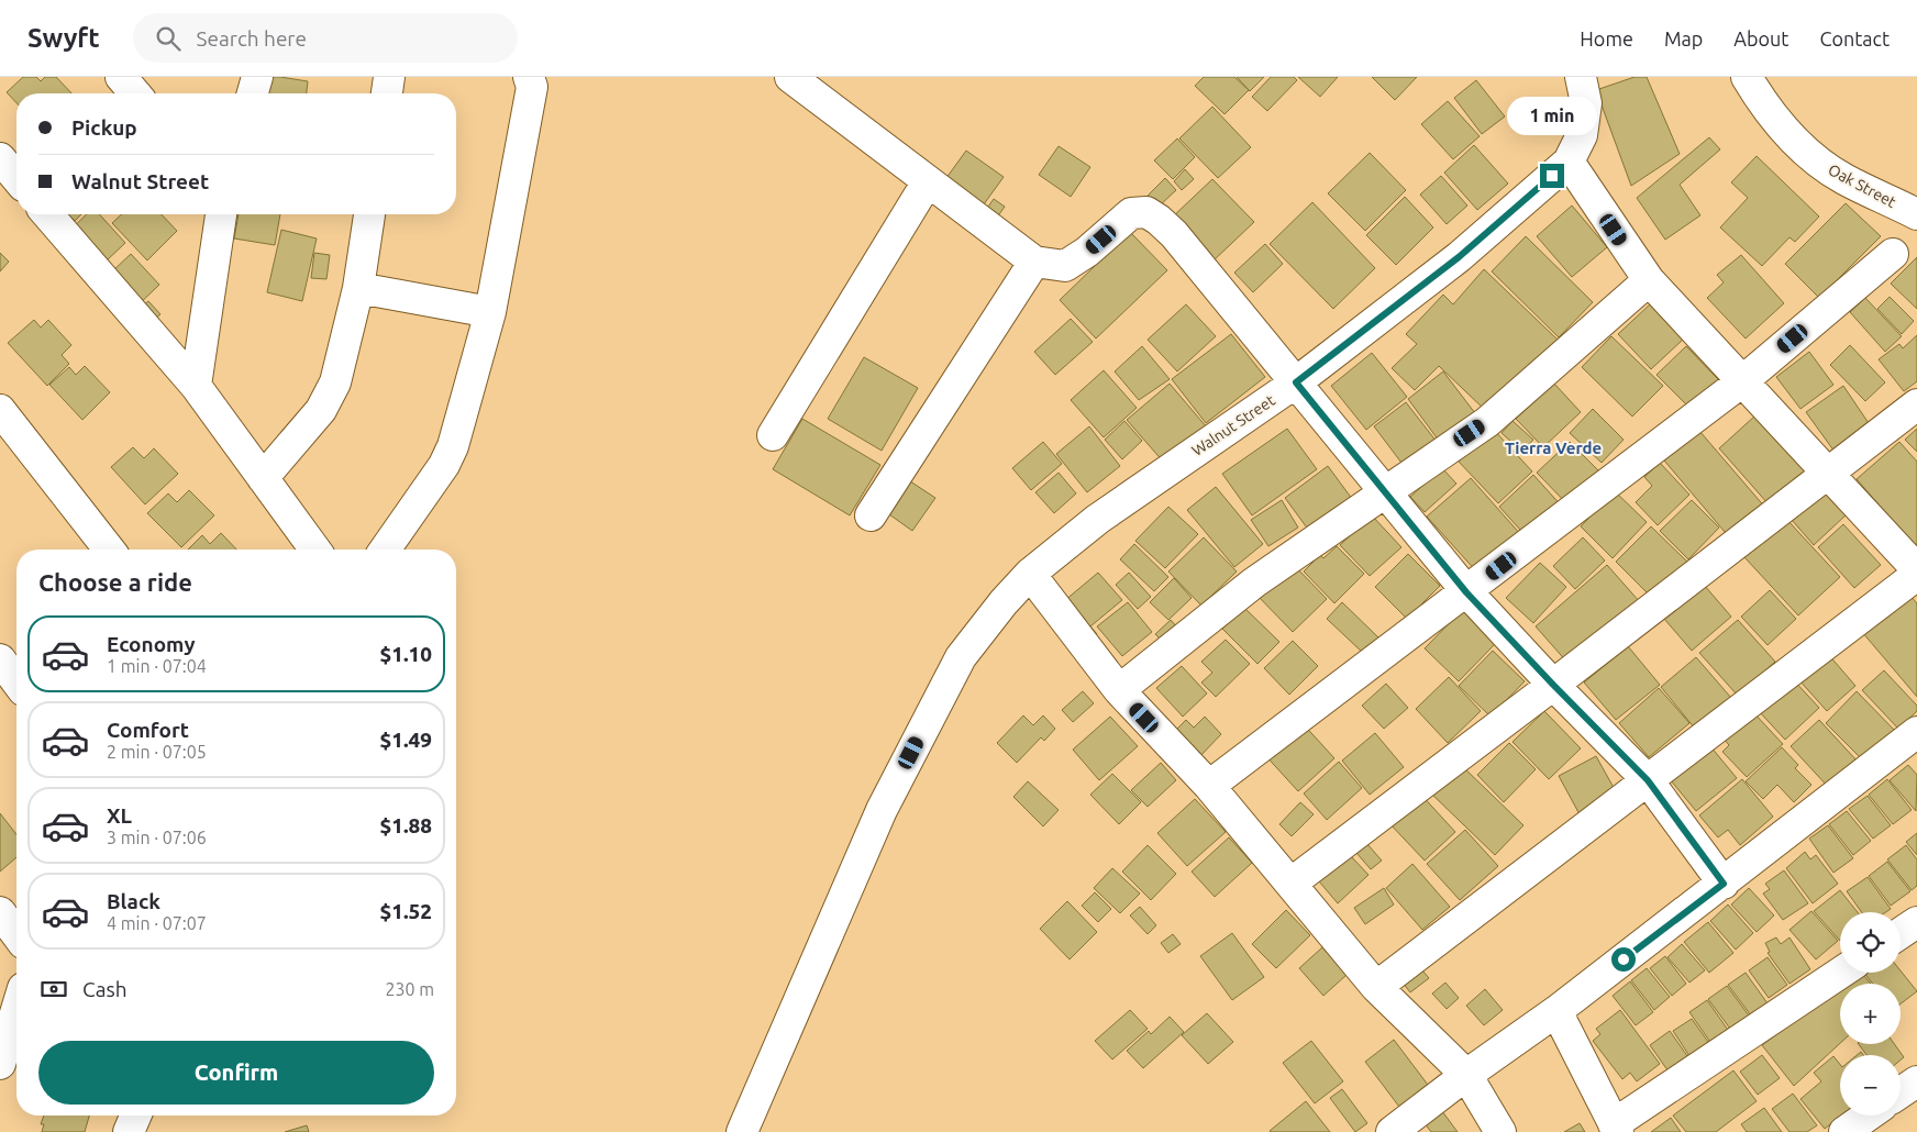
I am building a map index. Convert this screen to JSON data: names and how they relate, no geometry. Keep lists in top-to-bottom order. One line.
{"streets":{"street":["Oak Street","Walnut Street"]},"districts":["Tierra Verde"],"page":{"header":"Swyft","search":"Search here","nav":["Home","Map","About","Contact"],"banner":["Pickup","Walnut Street"],"bubble":"1 min","heading":"Choose a ride","list":[{"name":"Economy","note":"1 min · 07:04","value":"$1.10"},{"name":"Comfort","note":"2 min · 07:05","value":"$1.49"},{"name":"XL","note":"3 min · 07:06","value":"$1.88"},{"name":"Black","note":"4 min · 07:07","value":"$1.52"}],"map_buttons":["+","−"],"pay":["Cash","230 m"],"buttons":"Confirm"}}
